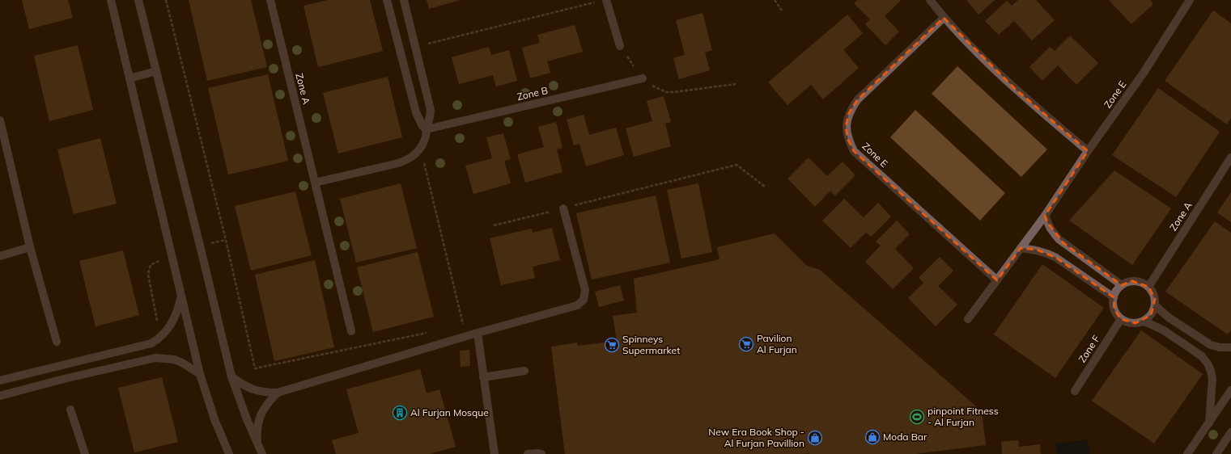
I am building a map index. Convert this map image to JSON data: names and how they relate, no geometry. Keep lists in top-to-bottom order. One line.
{"streets":{"street":["Zone A","Zone B","Zone E","Zone F"]},"crossings":[["Zone A","Zone F"]],"places":{"supermarket":["Pavilion Al Furjan","Spinneys Supermarket"],"building":["Al Furjan Mosque"],"sports":["pinpoint Fitness - Al Furjan"],"shop":["Moda Bar","New Era Book Shop - Al Furjan Pavillion"]}}
